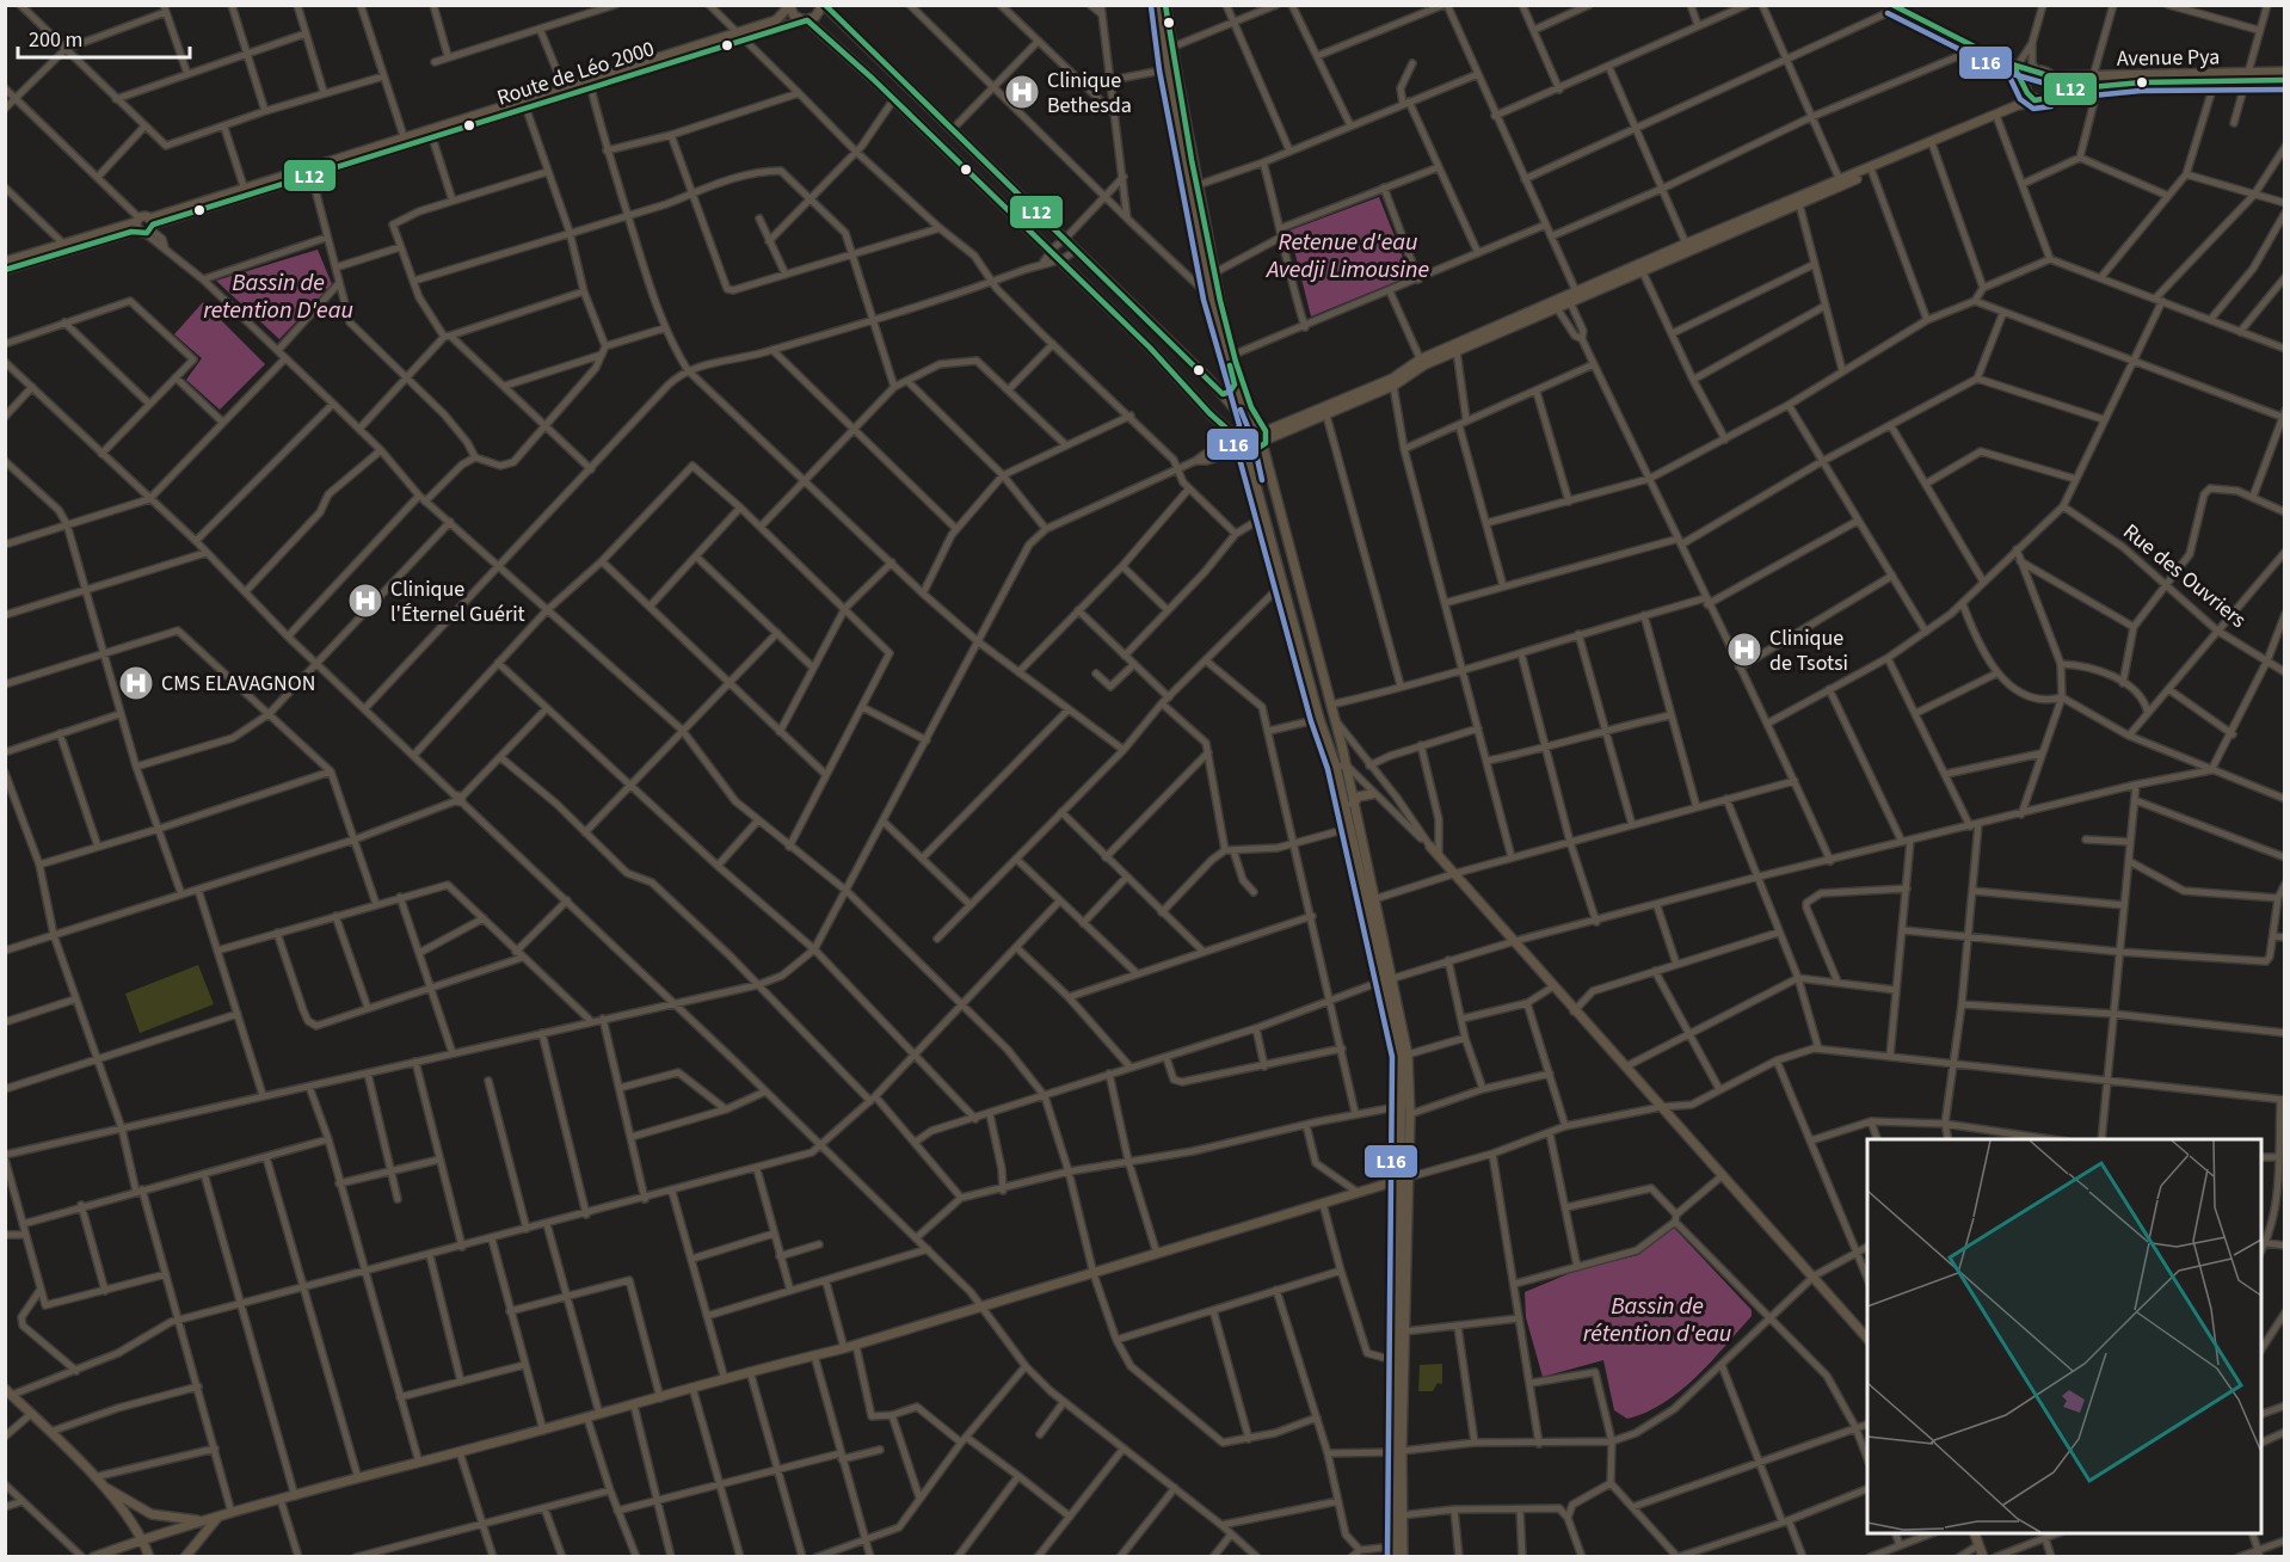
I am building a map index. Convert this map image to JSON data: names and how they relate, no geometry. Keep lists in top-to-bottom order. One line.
{"streets":{"main road":["Avenue Pya","Route de Léo 2000"],"street":["Rue des Ouvriers"]},"water":["Retenue d'eau Avedji Limousine","Bassin de retention D'eau","Bassin de rétention d'eau"],"places":{"hospital":["Clinique Bethesda","Clinique l'Éternel Guérit","Clinique de Tsotsi","CMS ELAVAGNON"]},"lines":["transit line L12","transit line L16"],"scale_bar":"200 m"}
